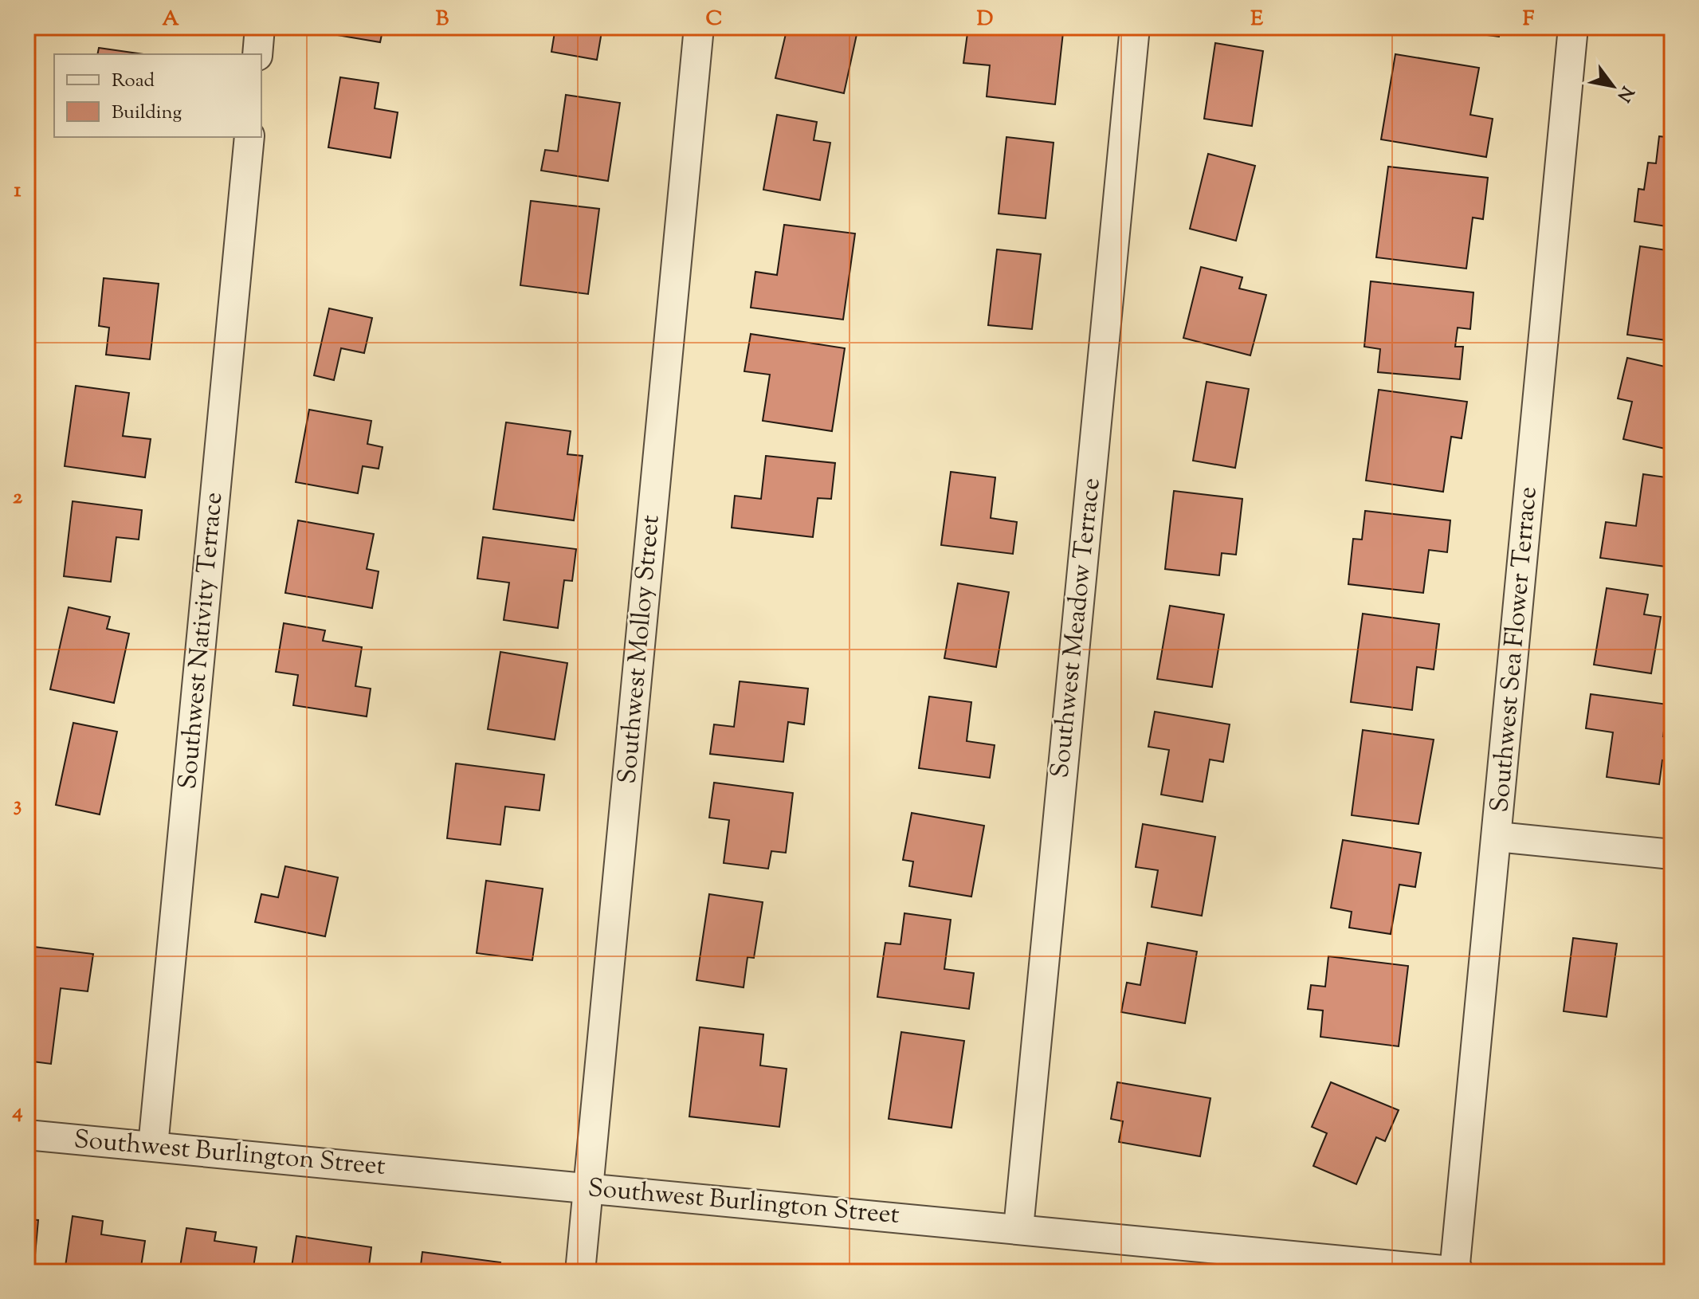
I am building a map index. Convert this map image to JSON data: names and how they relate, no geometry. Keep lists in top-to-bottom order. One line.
{"streets":{"street":["Southwest Meadow Terrace","Southwest Nativity Terrace","Southwest Molloy Street","Southwest Sea Flower Terrace","Southwest Burlington Street"]},"crossings":[["Southwest Meadow Terrace","Southwest Burlington Street"],["Southwest Nativity Terrace","Southwest Burlington Street"],["Southwest Molloy Street","Southwest Burlington Street"],["Southwest Sea Flower Terrace","Southwest Burlington Street"]],"legend":["Road","Building"],"north":"bottom right","grid":{"columns":["A","B","C","D","E","F"],"rows":["1","2","3","4"]}}
